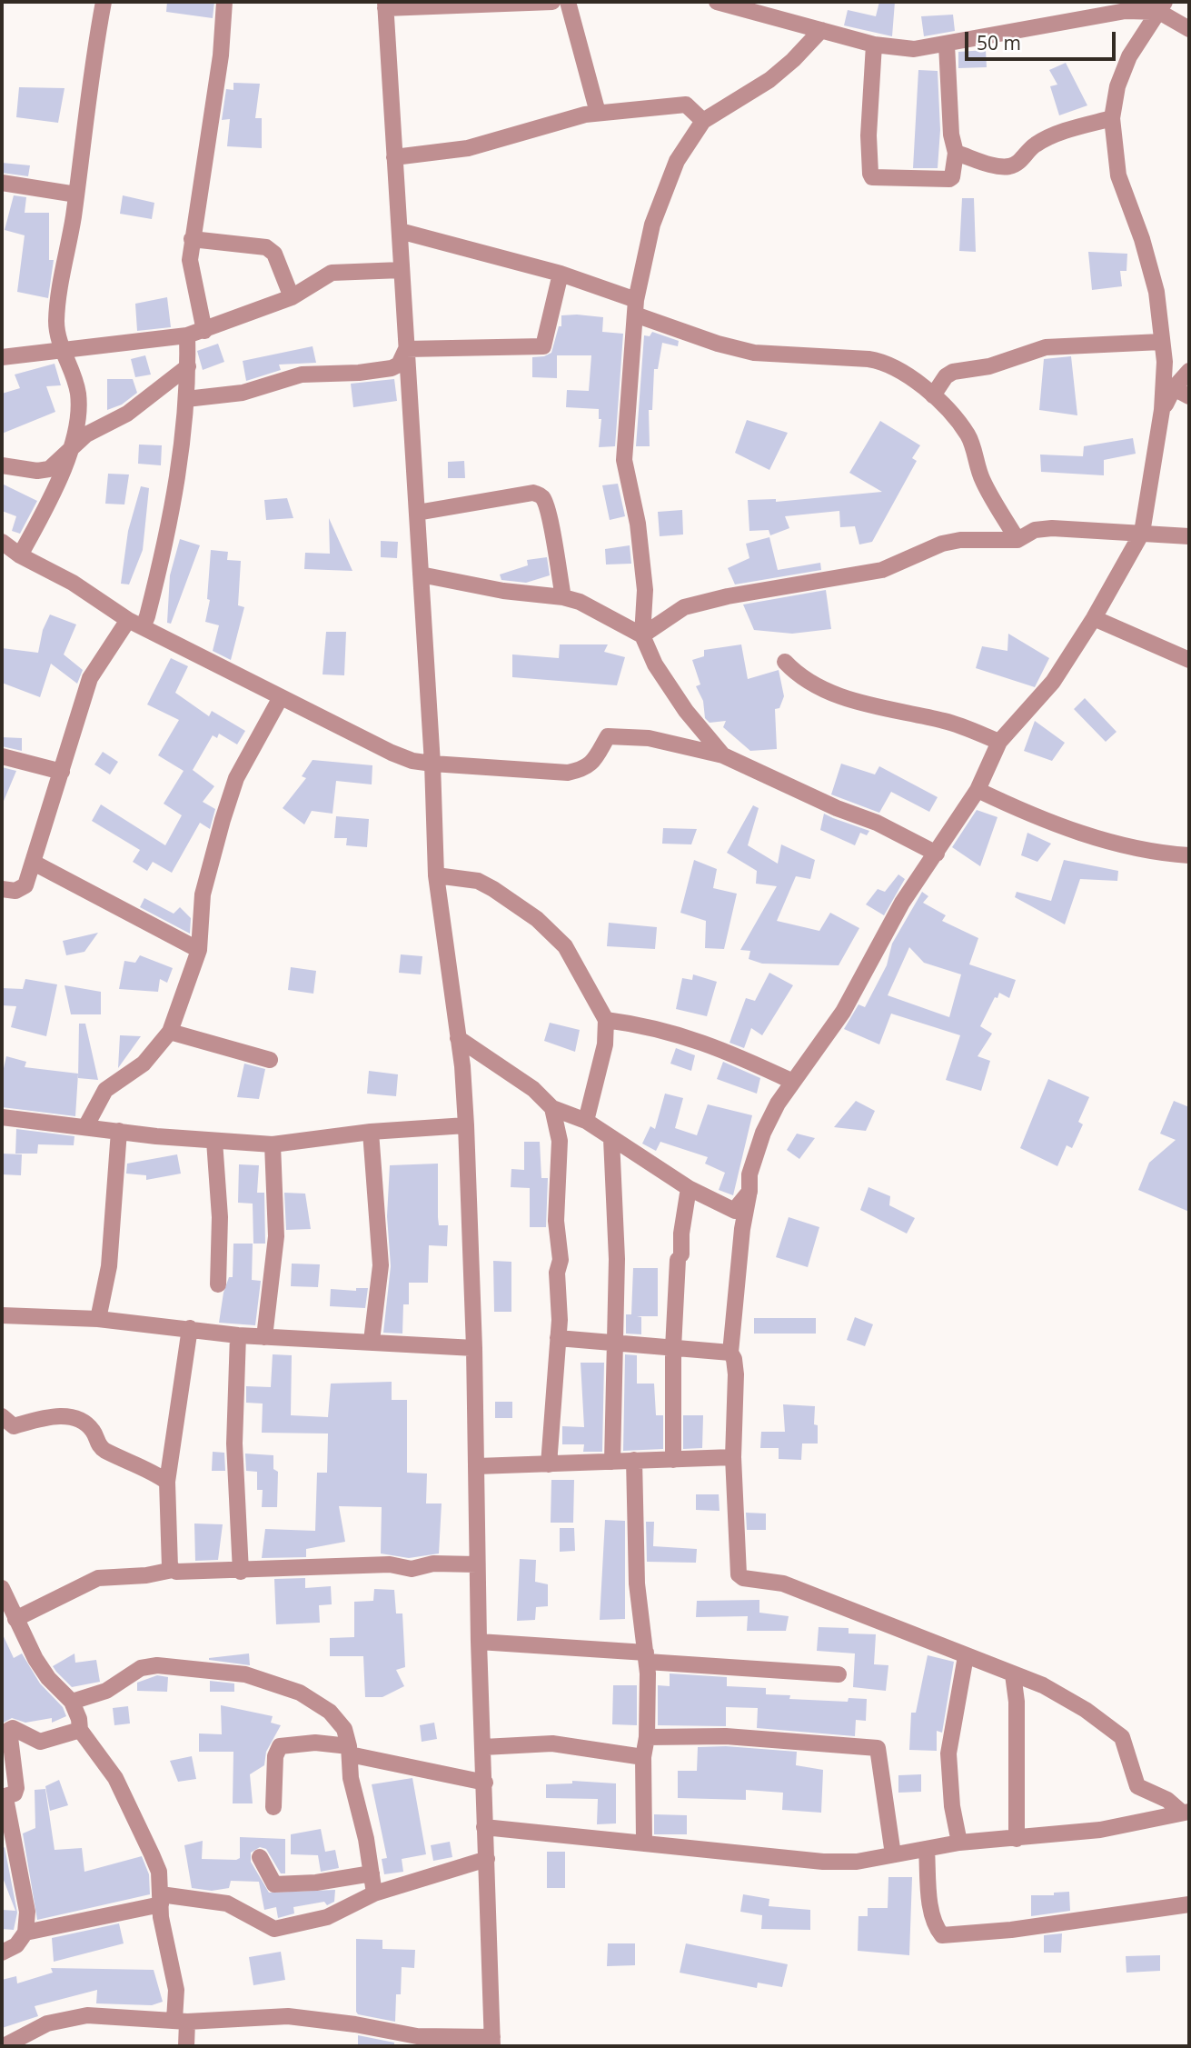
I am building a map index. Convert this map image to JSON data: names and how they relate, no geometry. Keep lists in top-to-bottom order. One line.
{"scale_bar":"50 m"}
